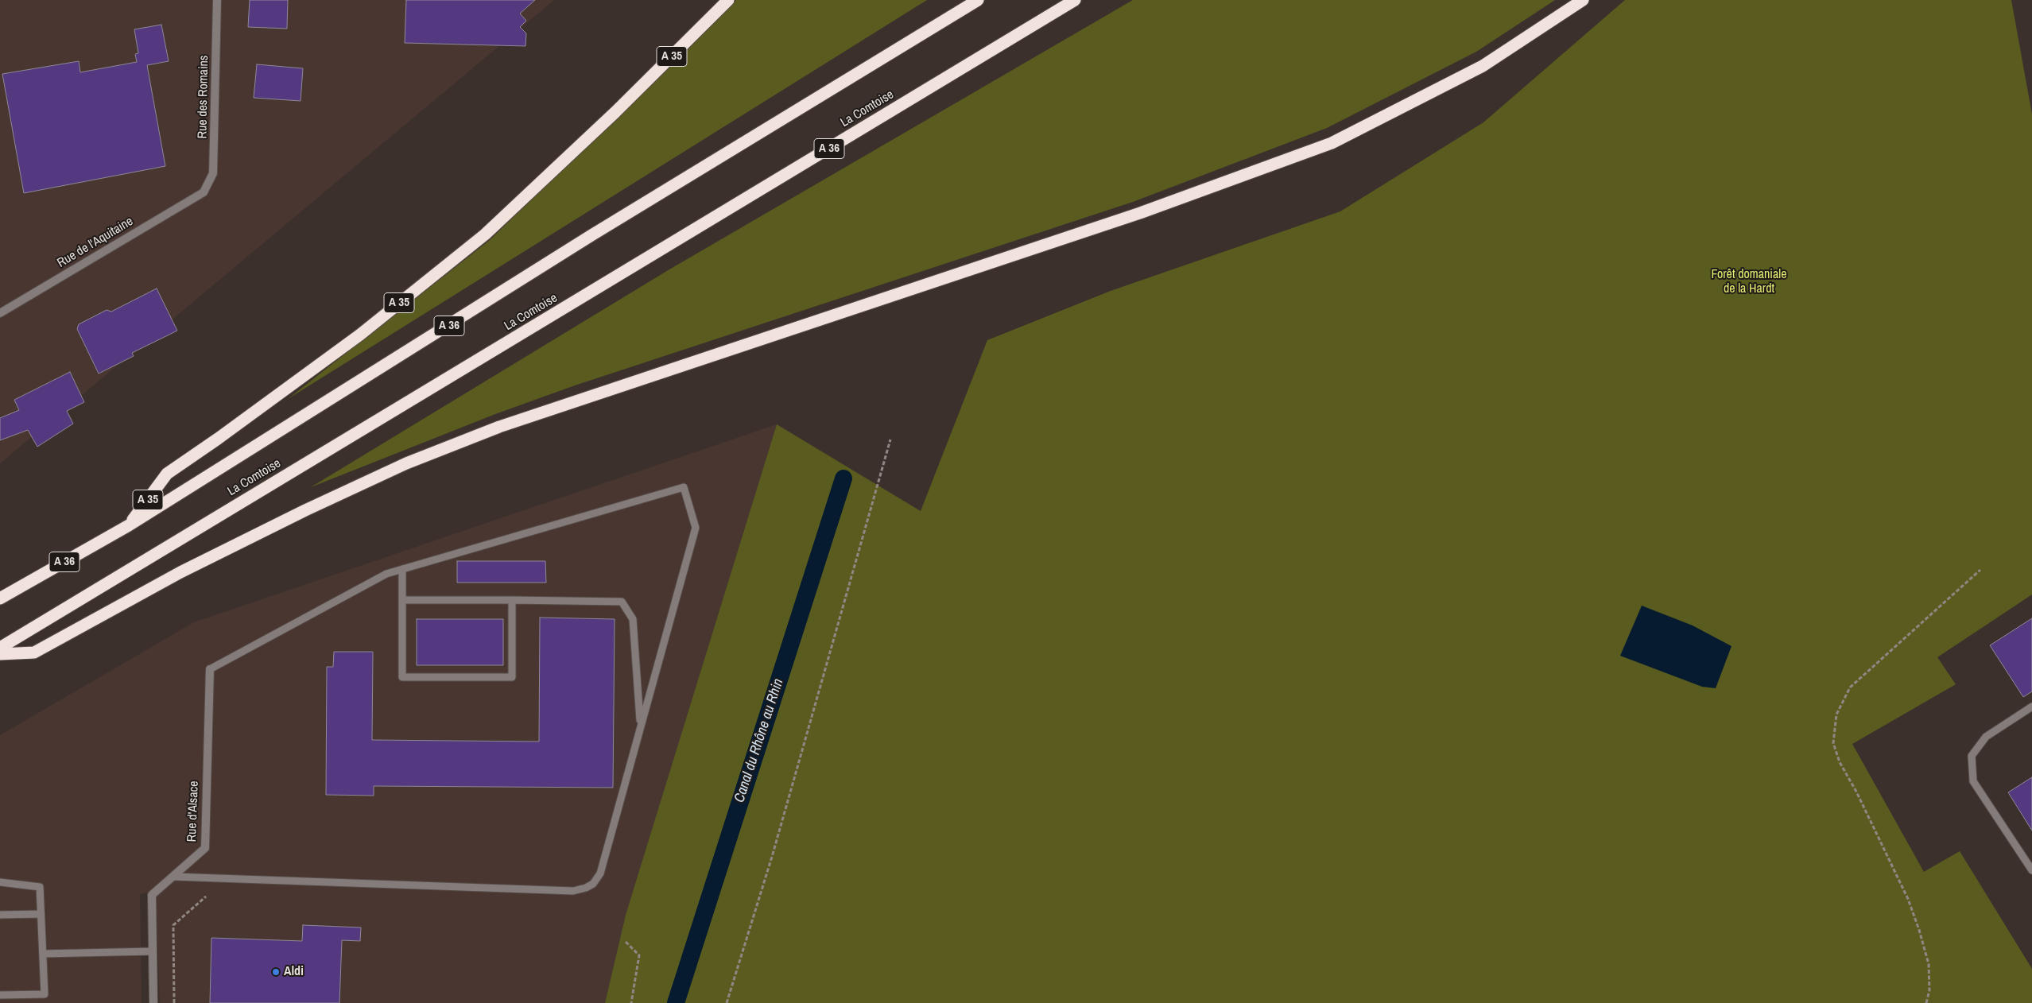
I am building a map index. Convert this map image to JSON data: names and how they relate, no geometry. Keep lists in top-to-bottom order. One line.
{"streets":{"highway":["A 35","La Comtoise","A 36"],"street":["Rue des Romains","Rue de l'Aquitaine","Rue d'Alsace"]},"crossings":[["A 35","La Comtoise"],["Rue des Romains","Rue de l'Aquitaine"]],"water":["Canal du Rhône au Rhin"],"parks":["Forêt domaniale de la Hardt"],"places":["Aldi"]}
